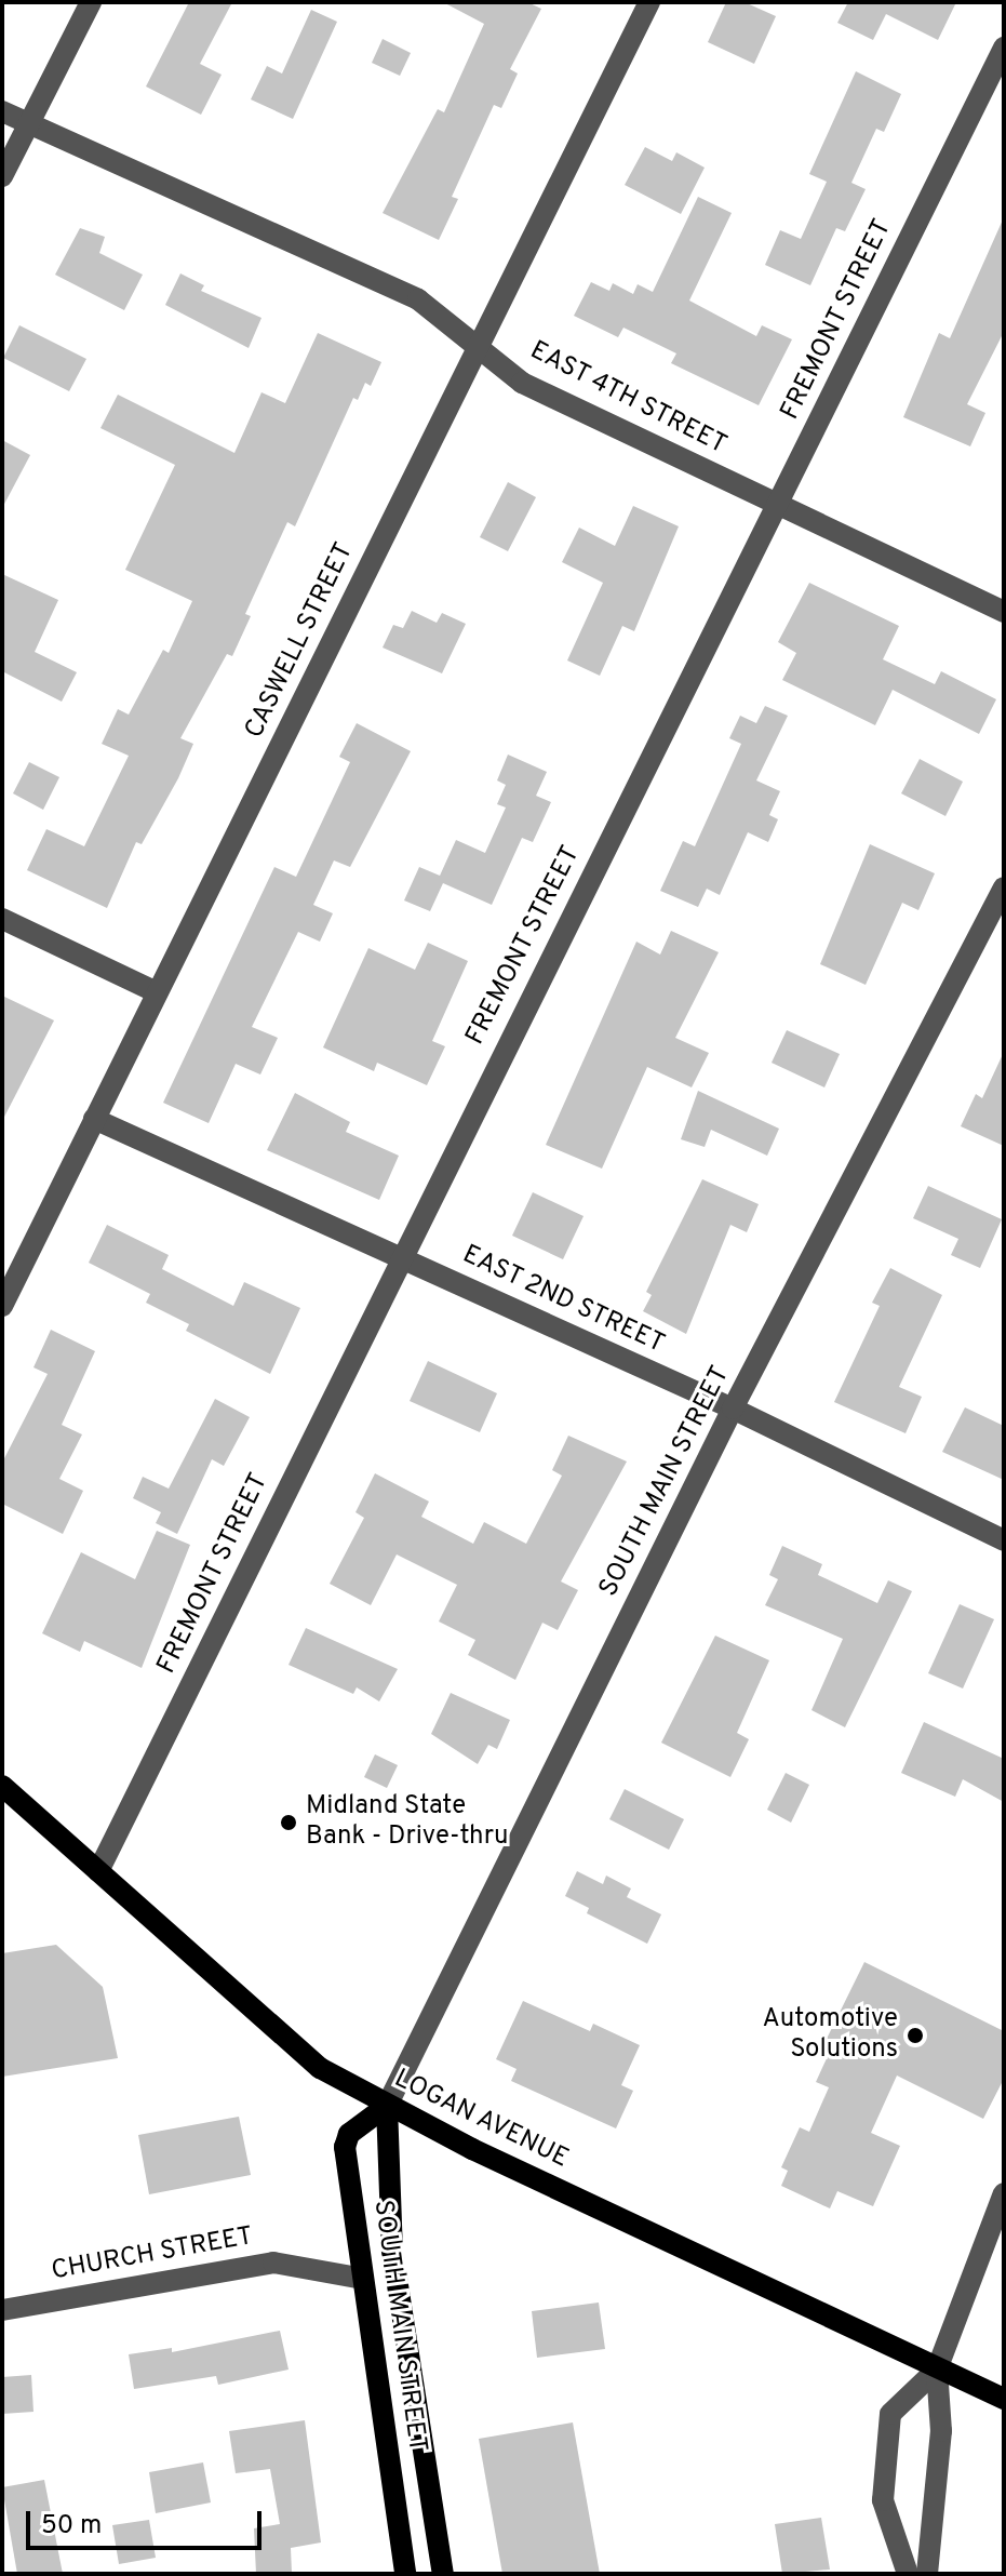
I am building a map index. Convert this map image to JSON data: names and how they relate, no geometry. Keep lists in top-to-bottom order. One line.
{"streets":{"main road":["SOUTH MAIN STREET","LOGAN AVENUE"],"street":["FREMONT STREET","EAST 4TH STREET","CASWELL STREET","EAST 2ND STREET","CHURCH STREET"]},"crossings":[["FREMONT STREET","EAST 4TH STREET"],["FREMONT STREET","EAST 2ND STREET"],["FREMONT STREET","LOGAN AVENUE"],["EAST 4TH STREET","CASWELL STREET"],["CASWELL STREET","EAST 2ND STREET"],["EAST 2ND STREET","SOUTH MAIN STREET"],["SOUTH MAIN STREET","LOGAN AVENUE"],["SOUTH MAIN STREET","CHURCH STREET"]],"places":["Midland State Bank - Drive-thru","Automotive Solutions"],"scale_bar":"50 m"}
